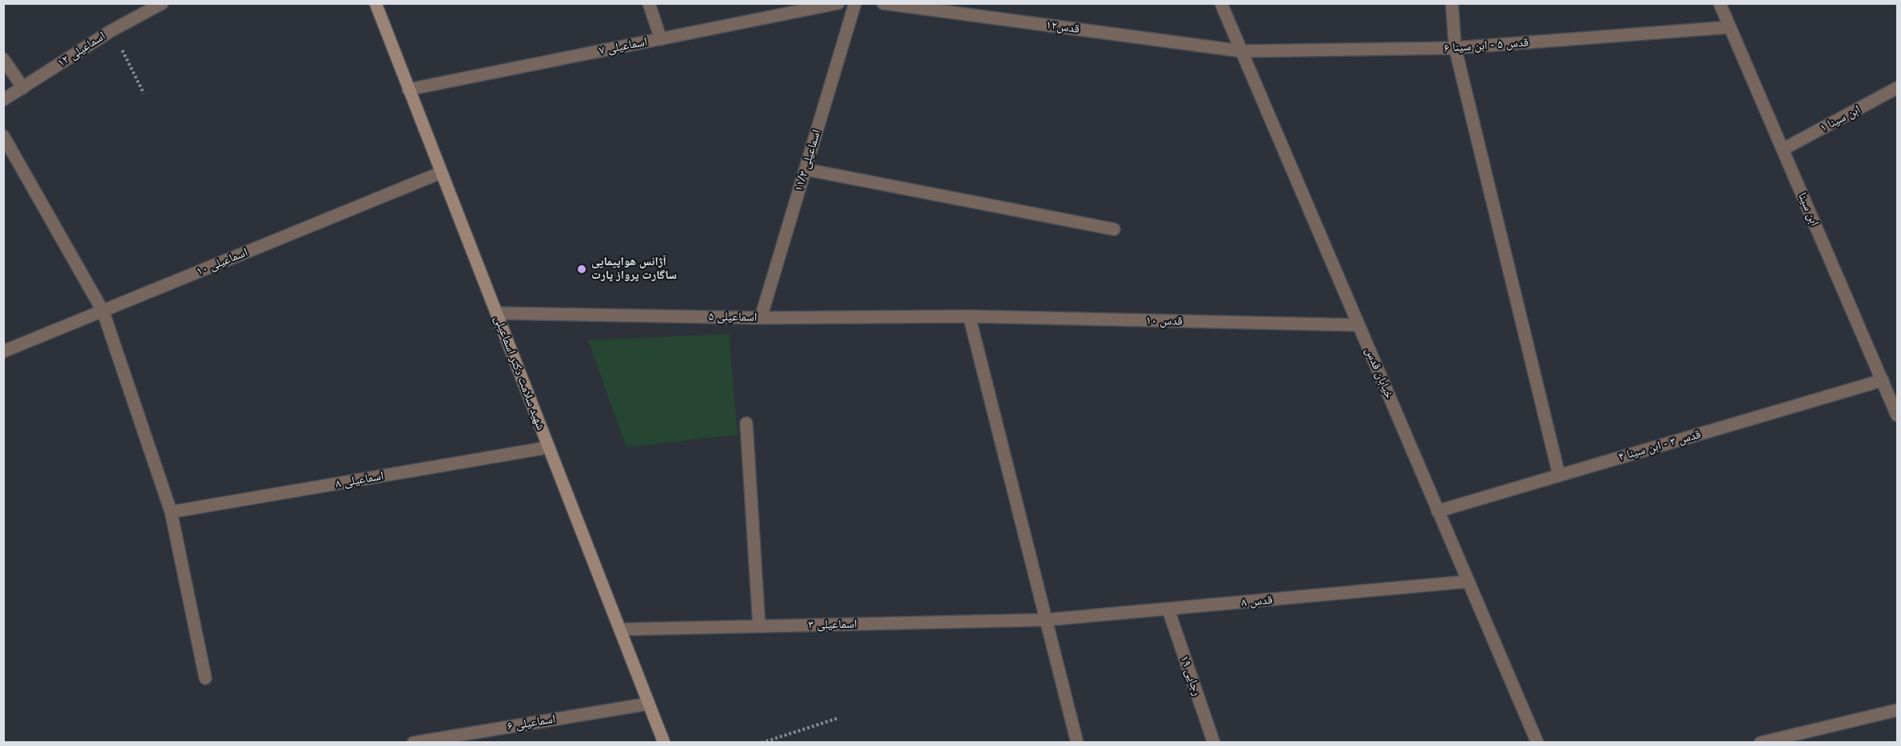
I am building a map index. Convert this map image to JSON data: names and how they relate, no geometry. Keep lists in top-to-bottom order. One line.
{"streets":{"main road":["شهید سلامت دکتر اسماعیلی"],"street":["قدس۱۲","قدس ۵ - ابن سینا ۶","اسماعیلی ۷","اسماعیلی ۱۲","ابن سینا ۱","اسماعیلی ۱۱/۳","ابن سینا","اسماعیلی ۱۰","اسماعیلی ۵","قدس ۱۰","خیابان قدس","قدس ۳ - ابن سینا ۴","اسماعیلی ۸","قدس ۸","اسماعیلی ۳","رجایی ۱۹","اسماعیلی ۶"]},"crossings":[["قدس۱۲","قدس ۵ - ابن سینا ۶"],["قدس۱۲","خیابان قدس"],["قدس ۵ - ابن سینا ۶","ابن سینا"],["قدس ۵ - ابن سینا ۶","خیابان قدس"],["اسماعیلی ۷","شهید سلامت دکتر اسماعیلی"],["ابن سینا ۱","ابن سینا"],["اسماعیلی ۱۱/۳","اسماعیلی ۵"],["ابن سینا","قدس ۳ - ابن سینا ۴"],["اسماعیلی ۱۰","شهید سلامت دکتر اسماعیلی"],["اسماعیلی ۵","قدس ۱۰"],["اسماعیلی ۵","شهید سلامت دکتر اسماعیلی"],["قدس ۱۰","خیابان قدس"],["شهید سلامت دکتر اسماعیلی","اسماعیلی ۸"],["شهید سلامت دکتر اسماعیلی","اسماعیلی ۳"],["شهید سلامت دکتر اسماعیلی","اسماعیلی ۶"],["خیابان قدس","قدس ۳ - ابن سینا ۴"],["خیابان قدس","قدس ۸"],["قدس ۸","اسماعیلی ۳"],["قدس ۸","رجایی ۱۹"]],"places":["آژانس هواپیمایی ساگارت پرواز پارت"]}
